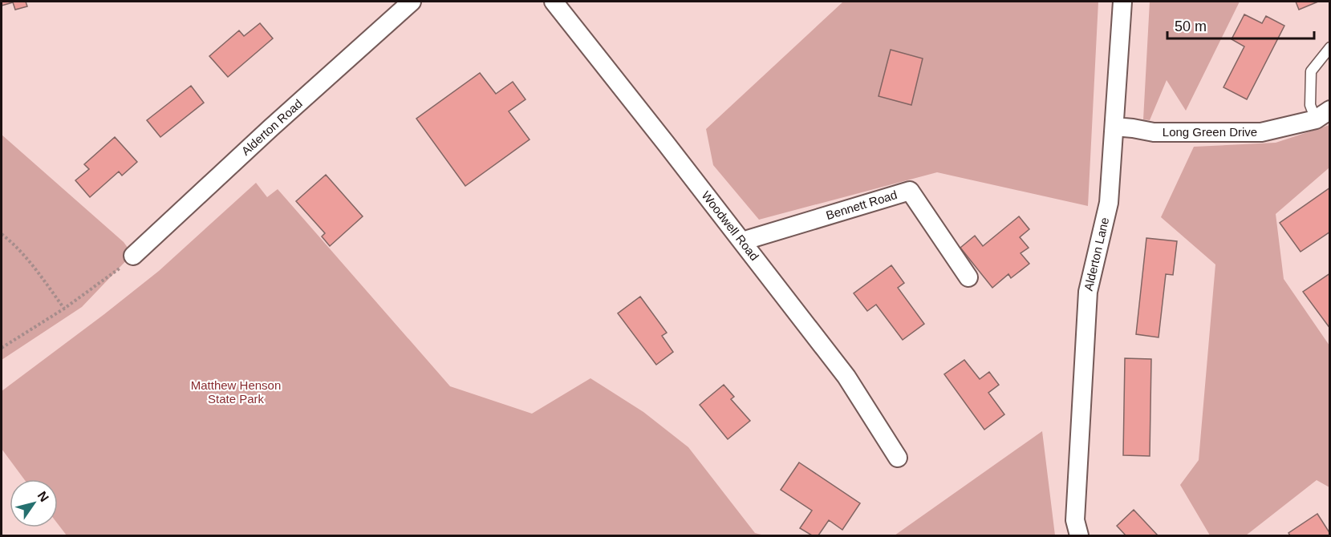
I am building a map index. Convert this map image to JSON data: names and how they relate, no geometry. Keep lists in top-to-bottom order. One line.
{"streets":{"street":["Alderton Road","Long Green Drive","Bennett Road","Woodwell Road","Alderton Lane"]},"crossings":[["Long Green Drive","Alderton Lane"],["Bennett Road","Woodwell Road"]],"parks":["Matthew Henson State Park"],"scale_bar":"50 m","north":"top right"}
